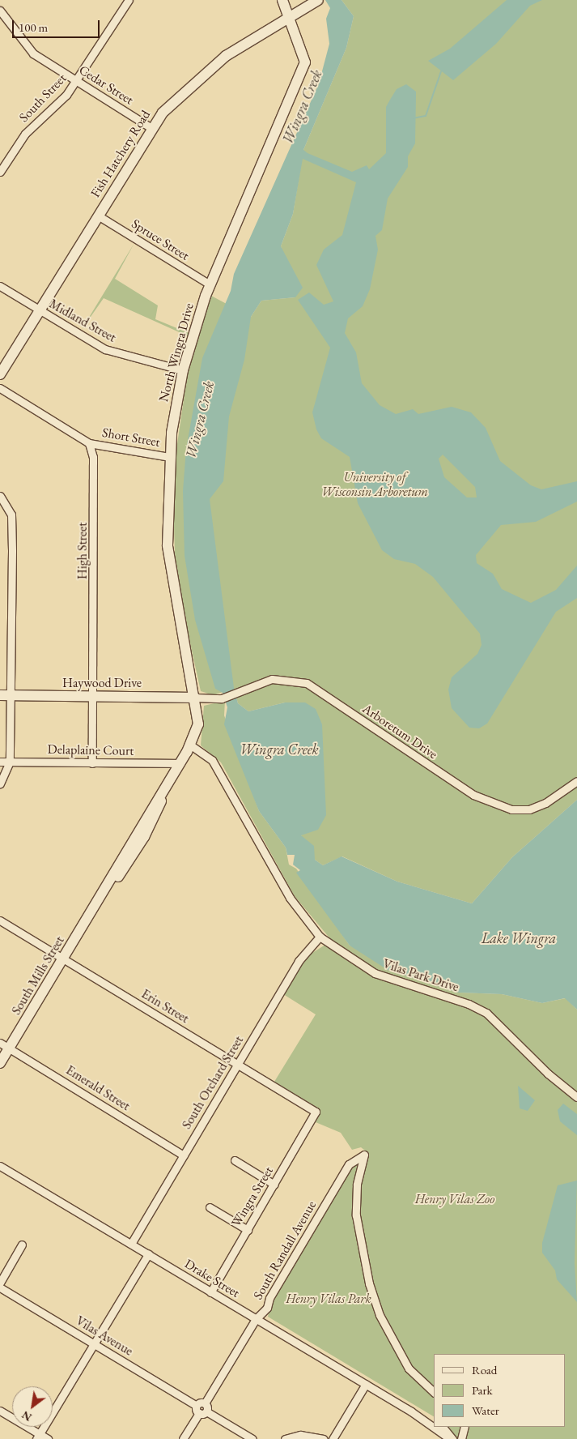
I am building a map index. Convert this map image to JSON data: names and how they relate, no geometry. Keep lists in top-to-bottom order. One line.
{"streets":{"street":["Cedar Street","South Street","Fish Hatchery Road","Spruce Street","Midland Street","North Wingra Drive","Short Street","High Street","Haywood Drive","Arboretum Drive","Delaplaine Court","South Mills Street","Vilas Park Drive","Erin Street","South Orchard Street","Emerald Street","Wingra Street","South Randall Avenue","Drake Street","Vilas Avenue"]},"crossings":[["Cedar Street","South Street"],["Cedar Street","Fish Hatchery Road"],["Fish Hatchery Road","Spruce Street"],["Fish Hatchery Road","Midland Street"],["Fish Hatchery Road","North Wingra Drive"],["Spruce Street","North Wingra Drive"],["Midland Street","North Wingra Drive"],["North Wingra Drive","Short Street"],["North Wingra Drive","Haywood Drive"],["North Wingra Drive","Arboretum Drive"],["North Wingra Drive","South Mills Street"],["Short Street","High Street"],["High Street","Haywood Drive"],["High Street","Delaplaine Court"],["Haywood Drive","Arboretum Drive"],["Delaplaine Court","South Mills Street"],["South Mills Street","Vilas Park Drive"],["South Mills Street","Erin Street"],["South Mills Street","Emerald Street"],["Vilas Park Drive","South Orchard Street"],["Erin Street","South Orchard Street"],["Erin Street","Wingra Street"],["South Orchard Street","Emerald Street"],["South Orchard Street","Drake Street"],["Wingra Street","Drake Street"],["South Randall Avenue","Drake Street"],["South Randall Avenue","Vilas Avenue"]],"water":["Wingra Creek","Lake Wingra"],"parks":["University of Wisconsin Arboretum","Henry Vilas Zoo","Henry Vilas Park"],"legend":["Road","Park","Water"],"scale_bar":"100 m","north":"bottom left"}
